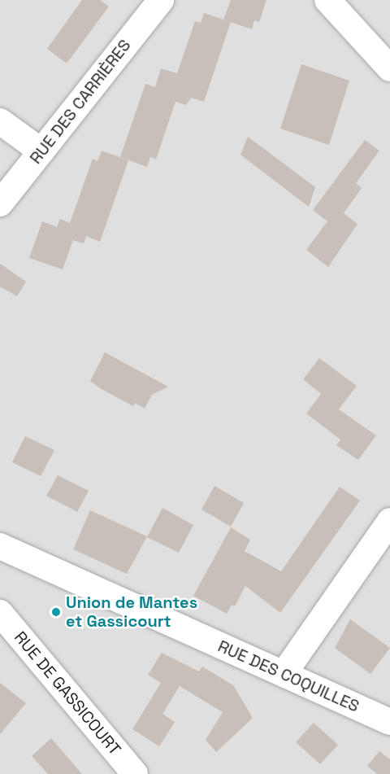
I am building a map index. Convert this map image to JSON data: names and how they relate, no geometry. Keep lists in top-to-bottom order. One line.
{"streets":{"street":["RUE DES CARRIÈRES","RUE DES COQUILLES","RUE DE GASSICOURT"]},"places":["Union de Mantes et Gassicourt"]}
